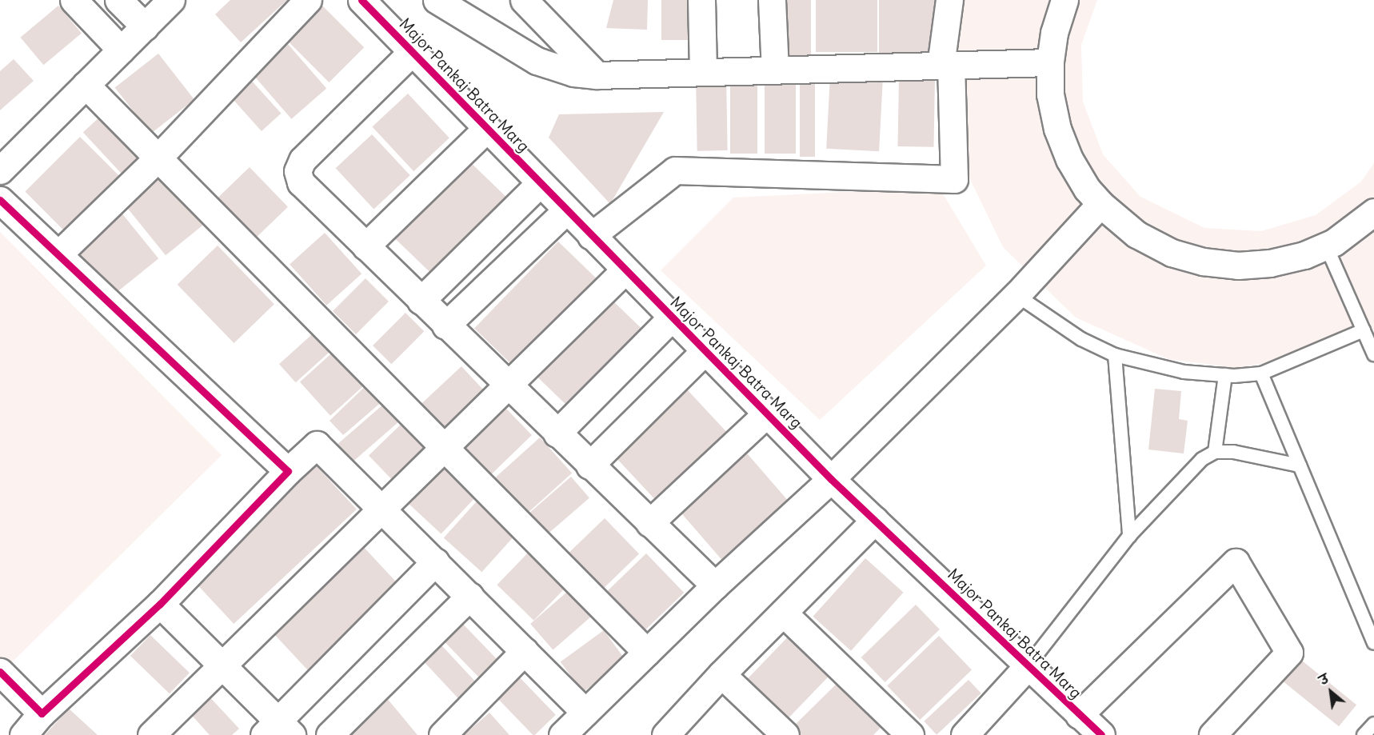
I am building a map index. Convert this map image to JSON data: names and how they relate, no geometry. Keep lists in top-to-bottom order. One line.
{"streets":{"street":["Major Pankaj Batra Marg"]},"north":"top left"}
